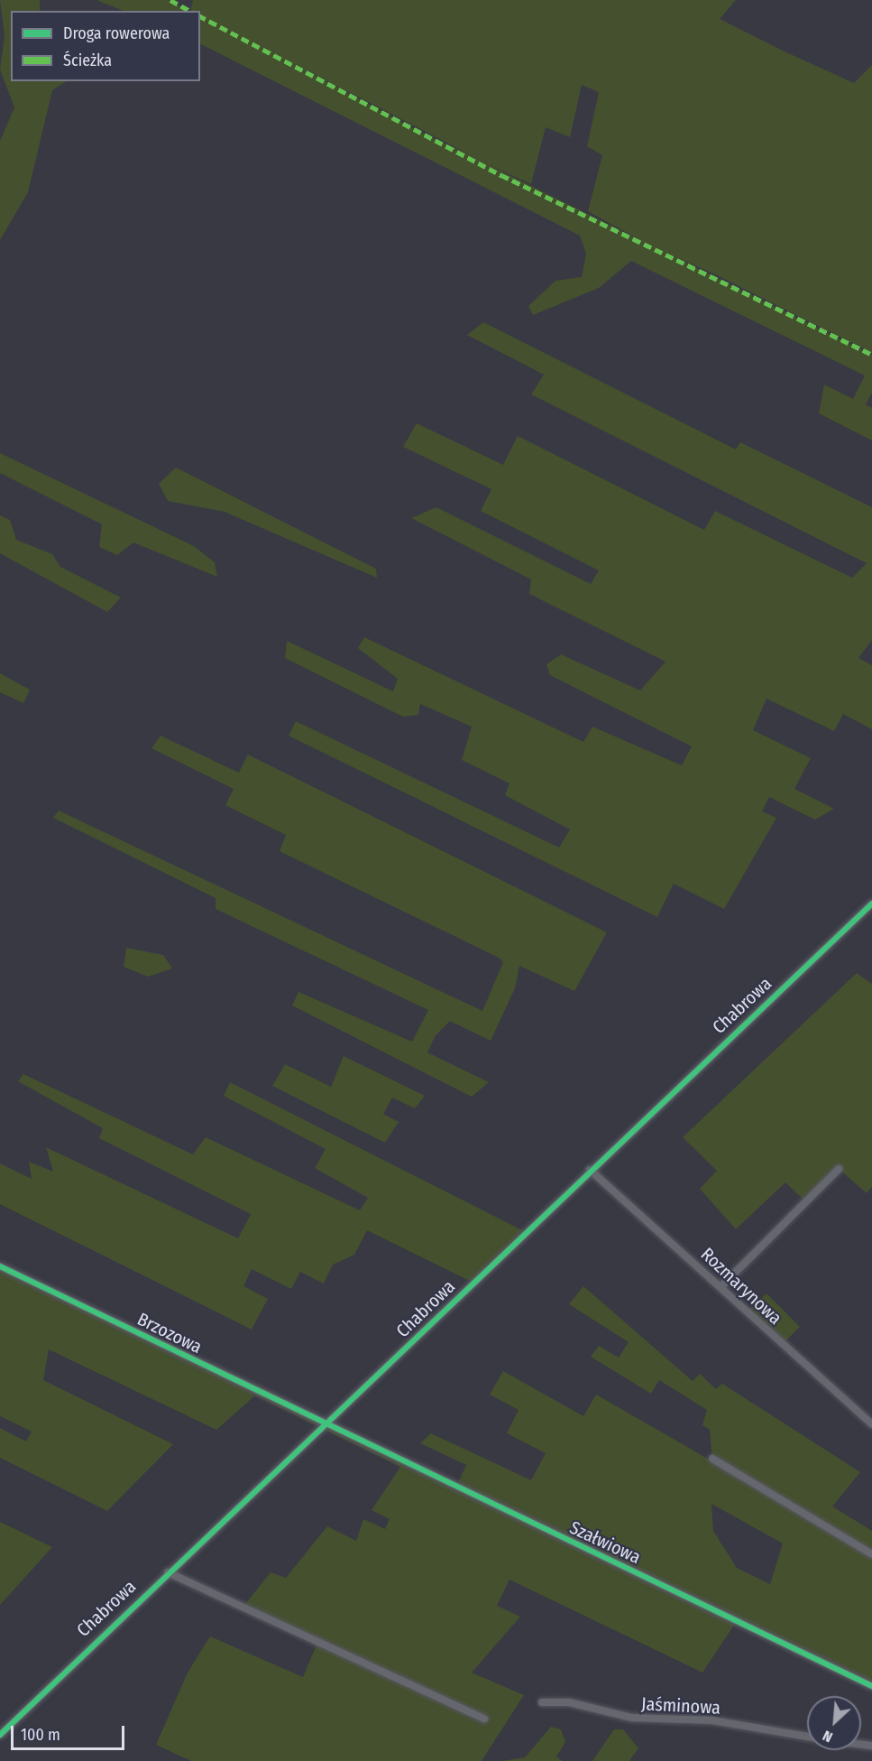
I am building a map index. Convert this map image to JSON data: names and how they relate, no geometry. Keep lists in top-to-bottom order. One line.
{"streets":{"street":["Chabrowa","Rozmarynowa","Brzozowa","Szałwiowa","Jaśminowa"]},"crossings":[["Chabrowa","Rozmarynowa"],["Chabrowa","Brzozowa"],["Chabrowa","Szałwiowa"],["Brzozowa","Szałwiowa"]],"legend":["Droga rowerowa","Ścieżka"],"scale_bar":"100 m","north":"bottom left"}
